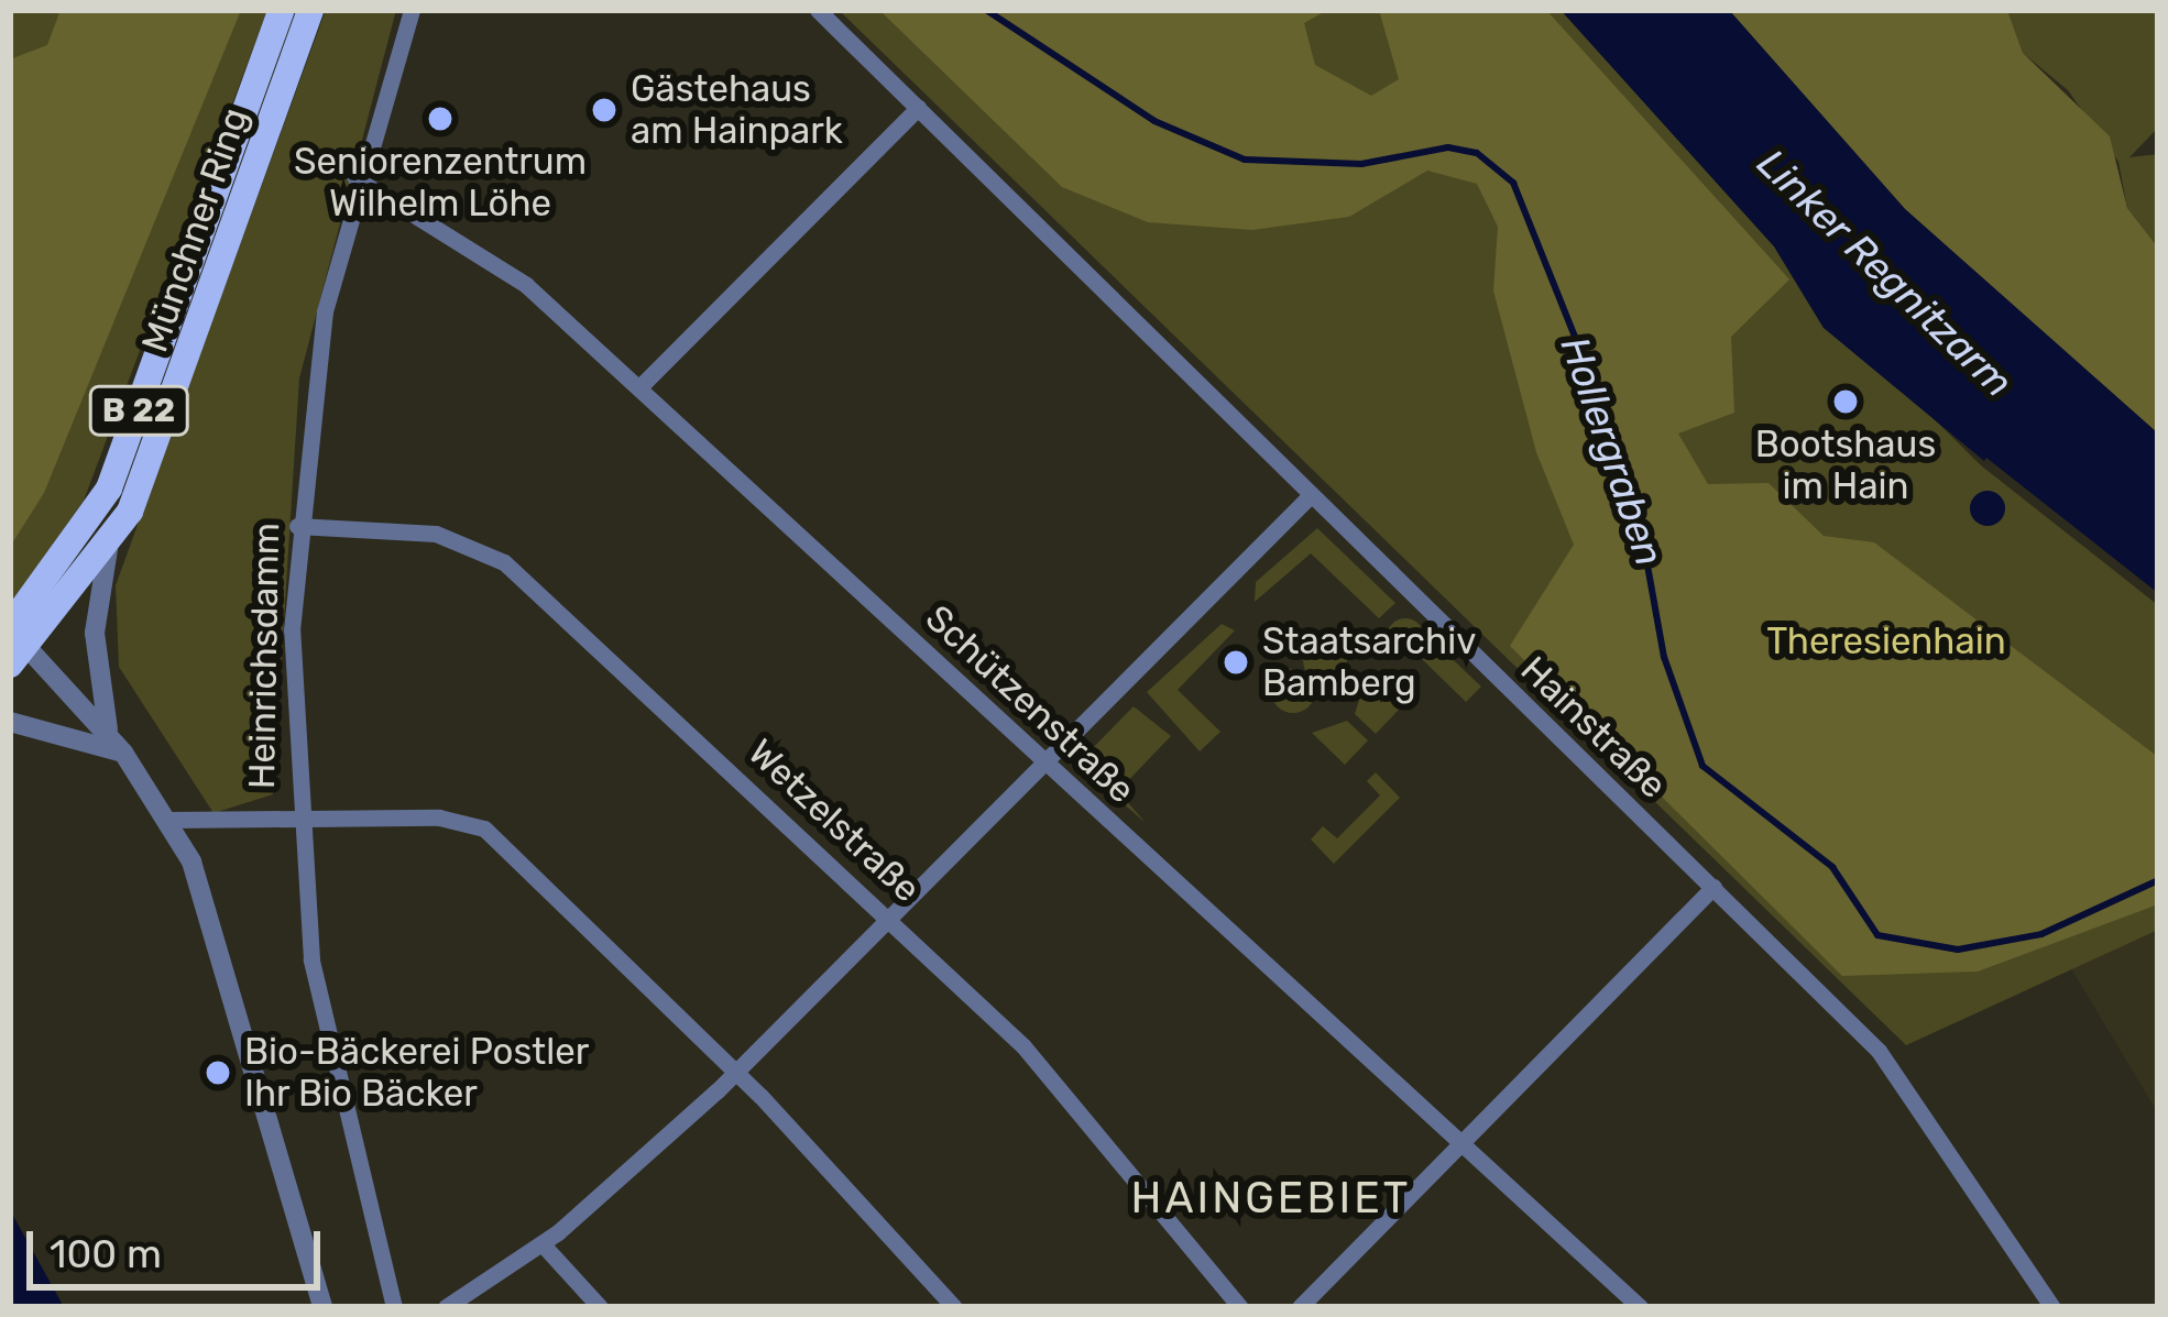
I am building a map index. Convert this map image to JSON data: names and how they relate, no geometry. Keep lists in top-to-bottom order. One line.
{"streets":{"main road":["Münchner Ring","B 22"],"street":["Heinrichsdamm","Schützenstraße","Hainstraße","Wetzelstraße"]},"crossings":[["Heinrichsdamm","Schützenstraße"],["Heinrichsdamm","Wetzelstraße"]],"districts":["HAINGEBIET"],"water":["Linker Regnitzarm","Hollergraben"],"parks":["Theresienhain"],"places":["Gästehaus am Hainpark","Seniorenzentrum Wilhelm Löhe","Bootshaus im Hain","Staatsarchiv Bamberg","Bio-Bäckerei Postler Ihr Bio Bäcker"],"scale_bar":"100 m"}
